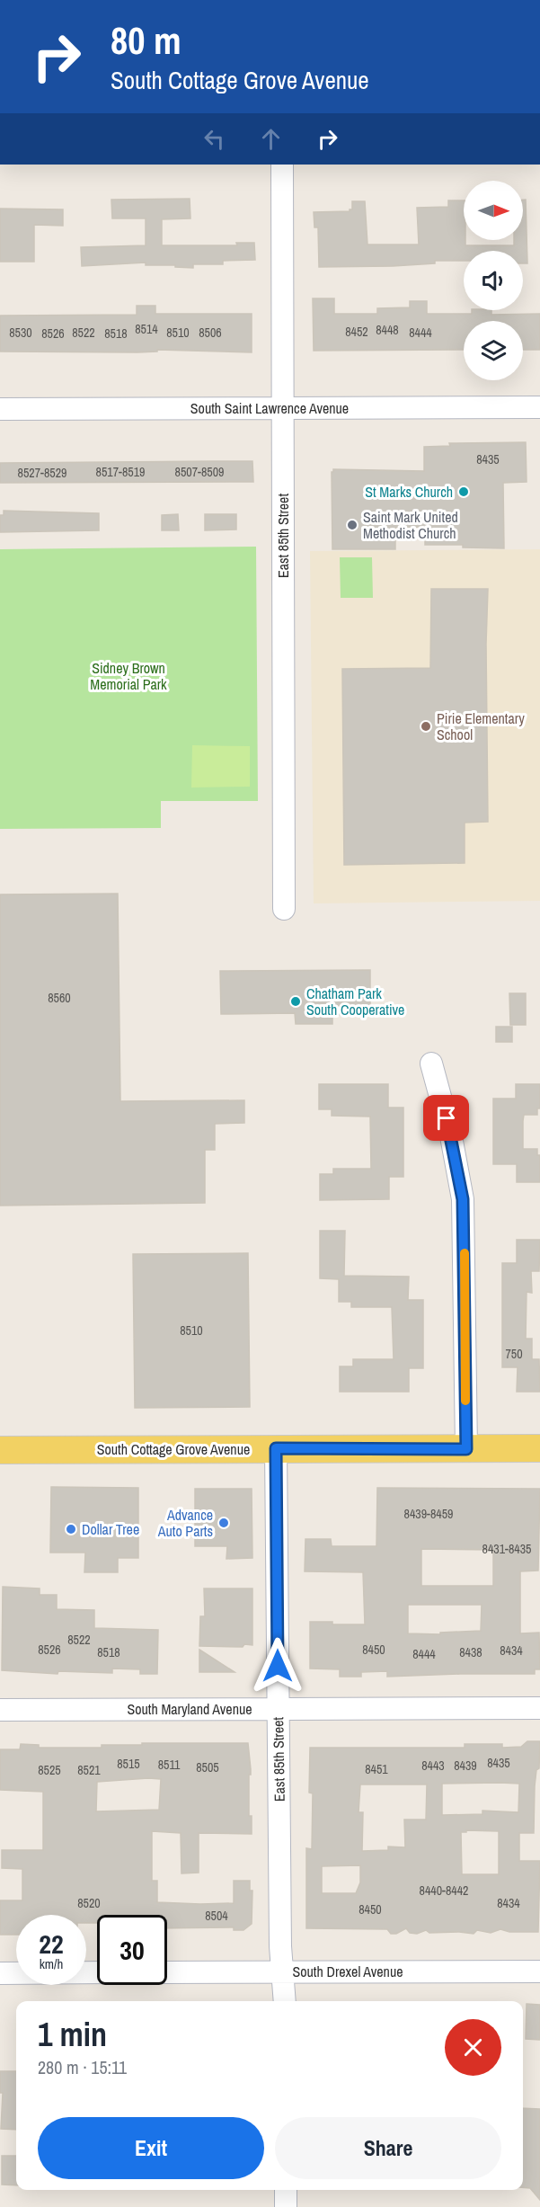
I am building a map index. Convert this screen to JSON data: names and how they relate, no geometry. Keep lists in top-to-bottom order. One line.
{"streets":{"main road":["South Cottage Grove Avenue"],"street":["South Saint Lawrence Avenue","East 85th Street","South Maryland Avenue","South Drexel Avenue"]},"crossings":[["South Saint Lawrence Avenue","East 85th Street"],["East 85th Street","South Cottage Grove Avenue"],["East 85th Street","South Maryland Avenue"],["East 85th Street","South Drexel Avenue"]],"parks":["Sidney Brown Memorial Park"],"places":["St Marks Church","Saint Mark United Methodist Church","Pirie Elementary School","Chatham Park South Cooperative","Advance Auto Parts","Dollar Tree"],"house_numbers":["8514","8448","8452","8530","8522","8510","8506","8444","8526","8518","8435","8517-8519","8507-8509","8527-8529","8560","8510","750","8439-8459","8431-8435","8522","8526","8450","8434","8518","8438","8444","8435","8515","8511","8443","8439","8505","8451","8525","8521","8440-8442","8520","8434","8450","8504"],"north":"right","page":{"turn":["80 m","South Cottage Grove Avenue"],"speed":"22 km/h","limit":"30","heading":["1 min","280 m · 15:11"],"buttons":["Exit","Share"]}}
